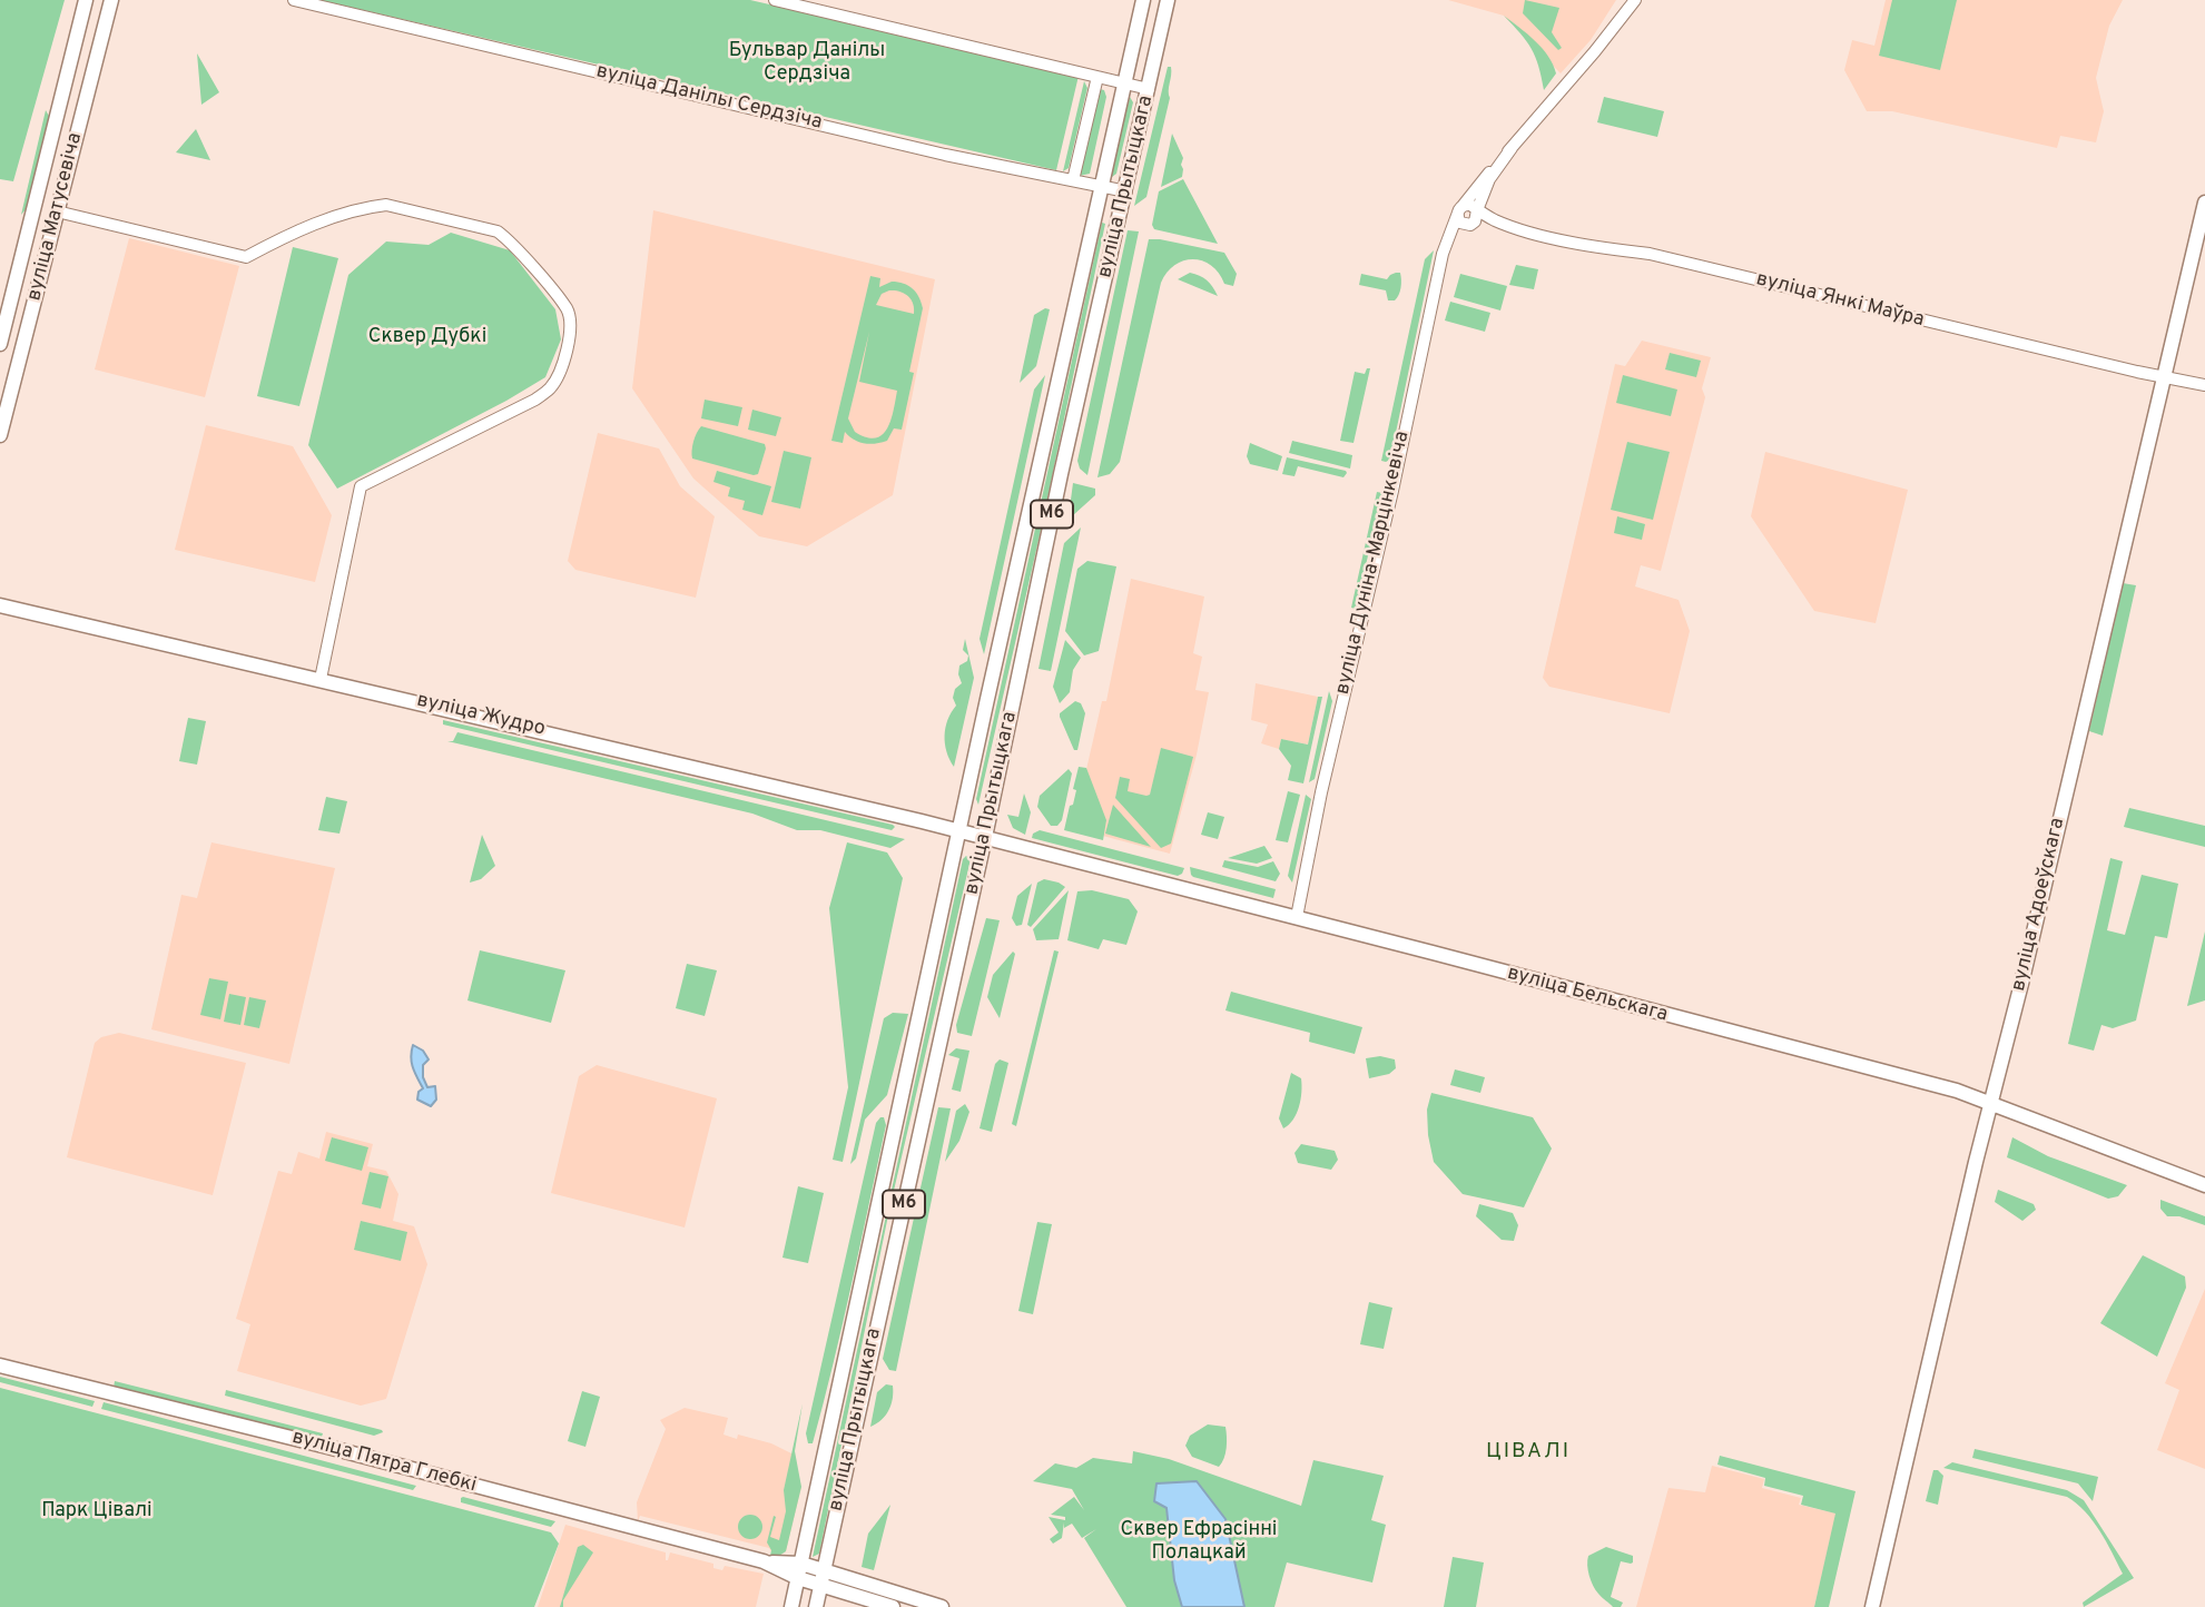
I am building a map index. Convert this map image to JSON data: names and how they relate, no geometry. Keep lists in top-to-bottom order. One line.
{"streets":{"main road":["вуліца Прытыцкага","вуліца Матусевіча","М6","вуліца Жудро","вуліца Адоеўскага","вуліца Бельскага","вуліца Пятра Глебкі"],"street":["вуліца Данілы Сердзіча","вуліца Янкі Маўра","вуліца Дуніна-Марцінкевіча"]},"crossings":[["вуліца Данілы Сердзіча","вуліца Прытыцкага"],["вуліца Прытыцкага","вуліца Жудро"],["вуліца Прытыцкага","вуліца Бельскага"],["вуліца Прытыцкага","вуліца Пятра Глебкі"],["вуліца Янкі Маўра","вуліца Дуніна-Марцінкевіча"],["вуліца Янкі Маўра","вуліца Адоеўскага"],["вуліца Дуніна-Марцінкевіча","вуліца Бельскага"],["вуліца Жудро","вуліца Бельскага"],["вуліца Адоеўскага","вуліца Бельскага"]],"districts":["ЦІВАЛІ"],"parks":["Бульвар Данілы Сердзіча","Сквер Дубкі","Парк Цівалі","Сквер Ефрасінні Полацкай"]}
